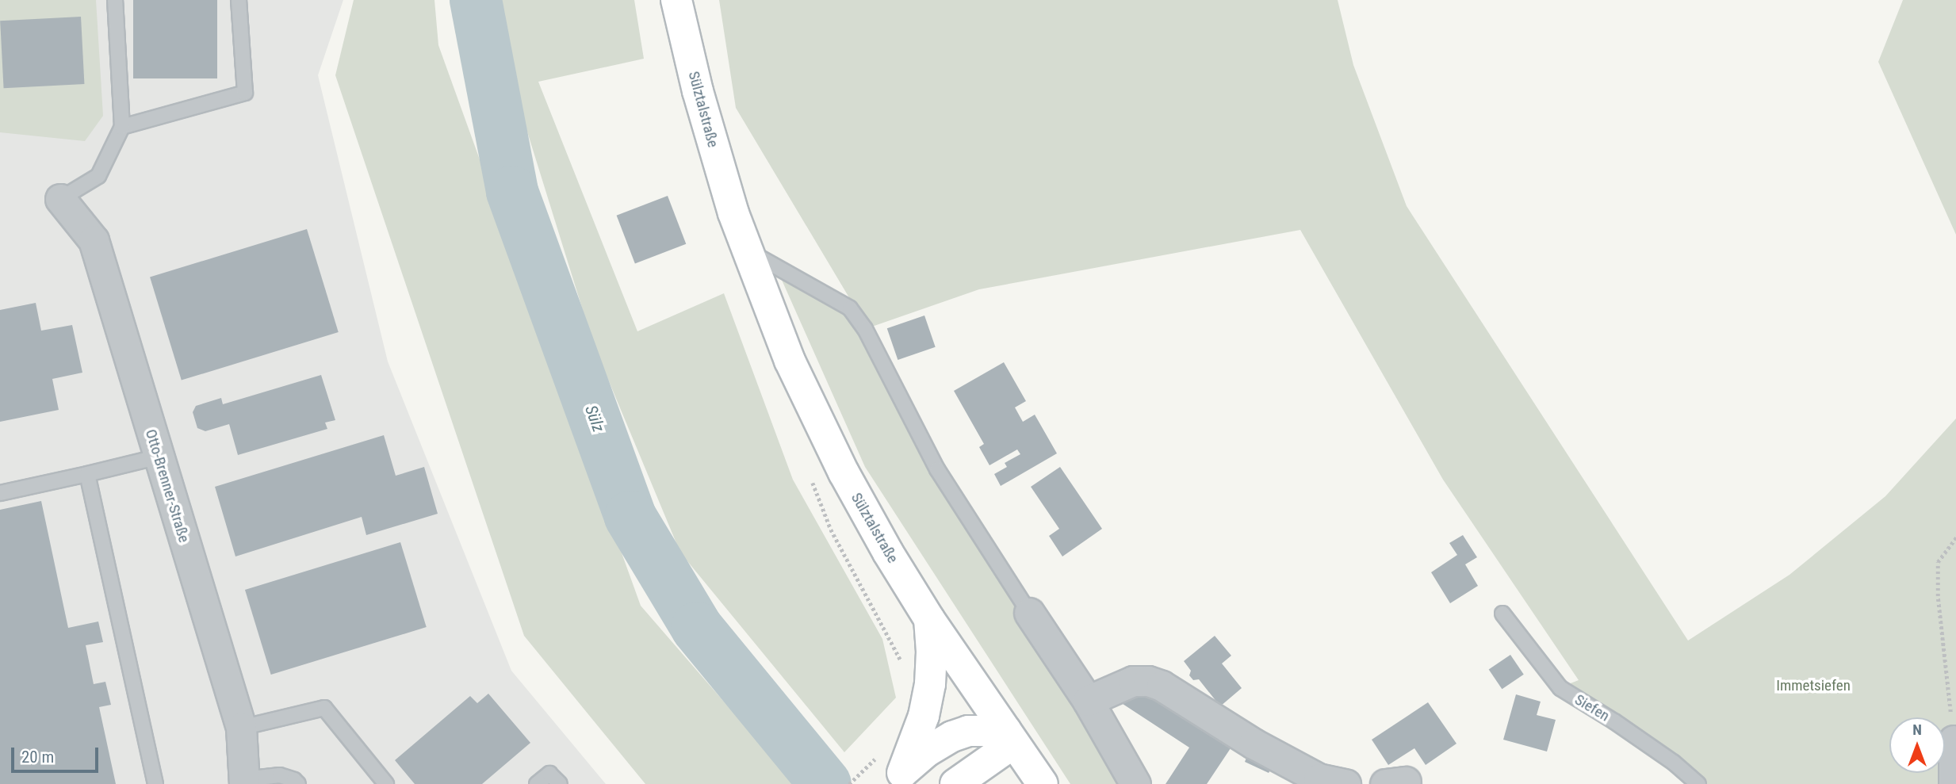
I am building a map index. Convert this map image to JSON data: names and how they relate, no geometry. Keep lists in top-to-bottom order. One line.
{"streets":{"main road":["Sülztalstraße"],"street":["Otto-Brenner-Straße"],"lane":["Siefen"]},"water":["Sülz"],"parks":["Immetsiefen"],"scale_bar":"20 m","north":"top"}
